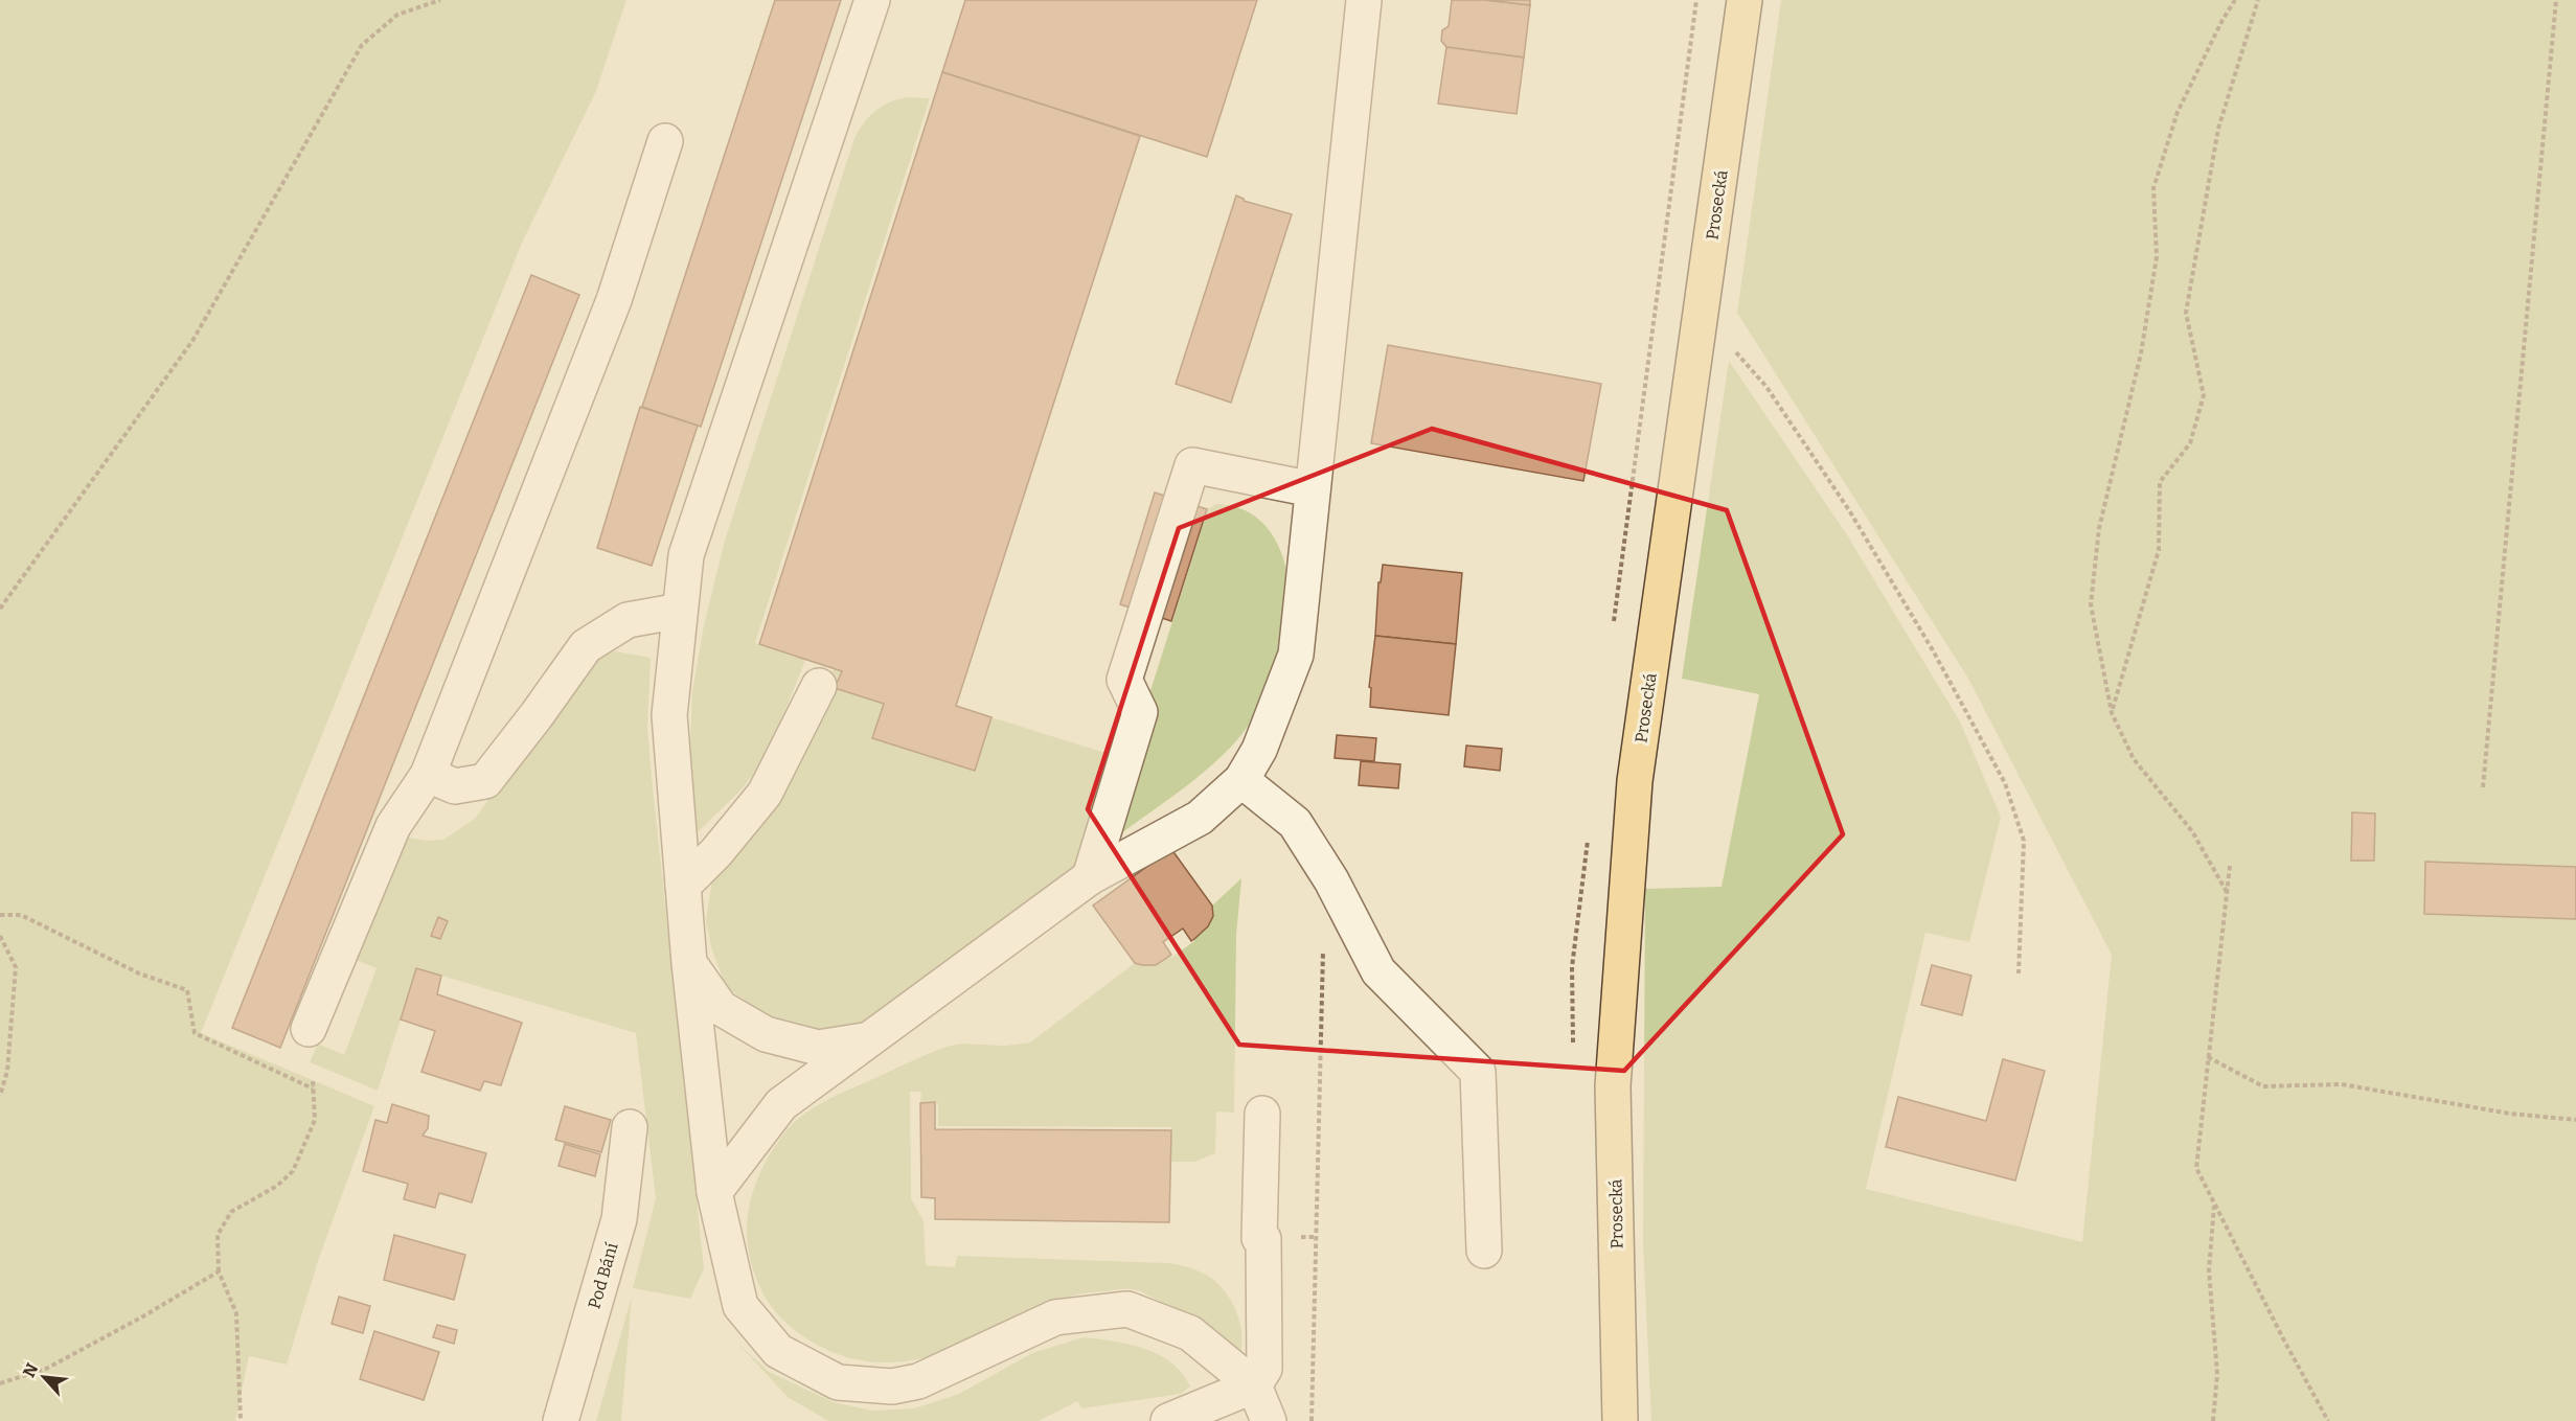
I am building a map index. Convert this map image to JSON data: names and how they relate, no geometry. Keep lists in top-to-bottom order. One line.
{"streets":{"main road":["Prosecká"],"street":["Pod Bání"]},"north":"top left"}
